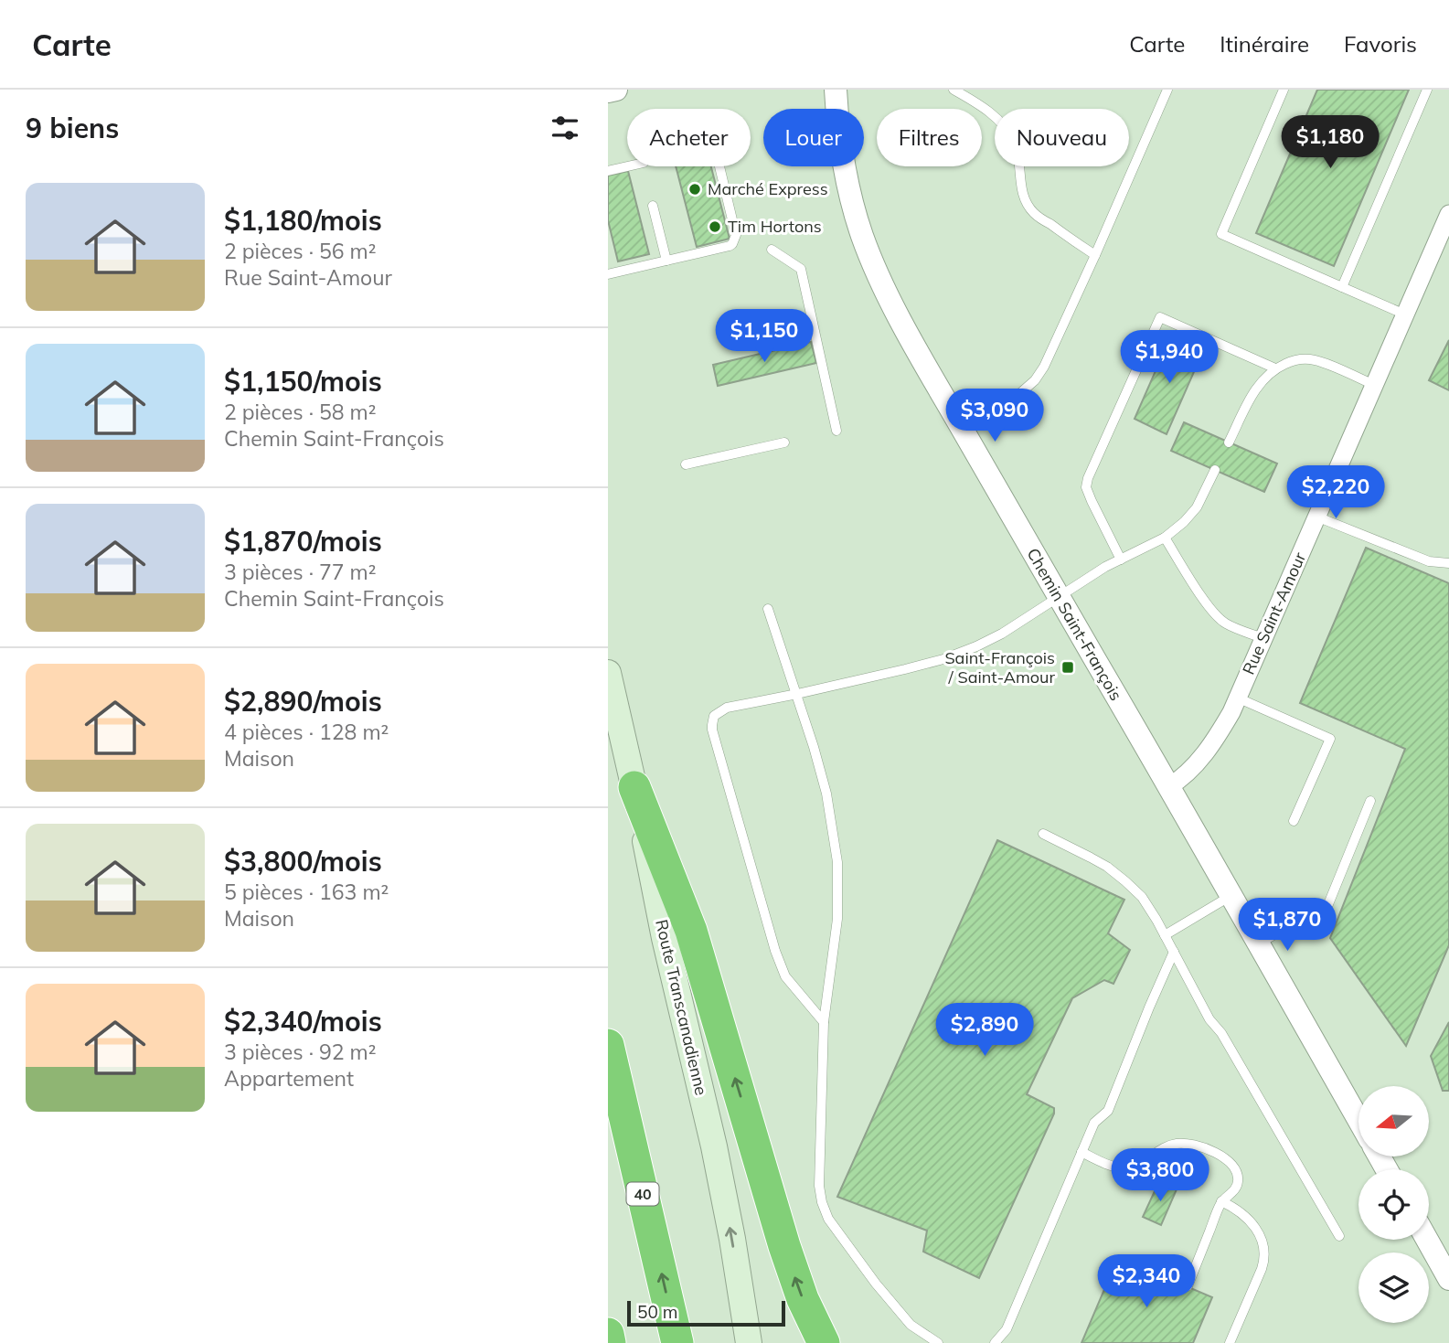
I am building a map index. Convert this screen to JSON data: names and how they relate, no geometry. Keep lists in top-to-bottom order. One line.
{"streets":{"highway":["40"],"main road":["Route Transcanadienne"],"street":["Rue Saint-Amour","Chemin Saint-François"]},"crossings":[["Rue Saint-Amour","Chemin Saint-François"]],"one_way":["Route Transcanadienne"],"places":{"other":["Marché Express","Tim Hortons"],"transit":["Saint-François / Saint-Amour"]},"scale_bar":"50 m","north":"left","page":{"header":"Carte","nav":["Carte","Itinéraire","Favoris"],"heading":"9 biens","chip":["Acheter","Louer","Filtres","Nouveau"],"price":["$1,180","$1,150","$1,940","$3,090","$2,220","$1,870","$2,890","$3,800","$2,340"],"list":[{"name":"$1,180/mois","note":"2 pièces · 56 m² · Rue Saint-Amour"},{"name":"$1,150/mois","note":"2 pièces · 58 m² · Chemin Saint-François"},{"name":"$1,870/mois","note":"3 pièces · 77 m² · Chemin Saint-François"},{"name":"$2,890/mois","note":"4 pièces · 128 m² · Maison"},{"name":"$3,800/mois","note":"5 pièces · 163 m² · Maison"},{"name":"$2,340/mois","note":"3 pièces · 92 m² · Appartement"}],"scale":"50 m"}}
